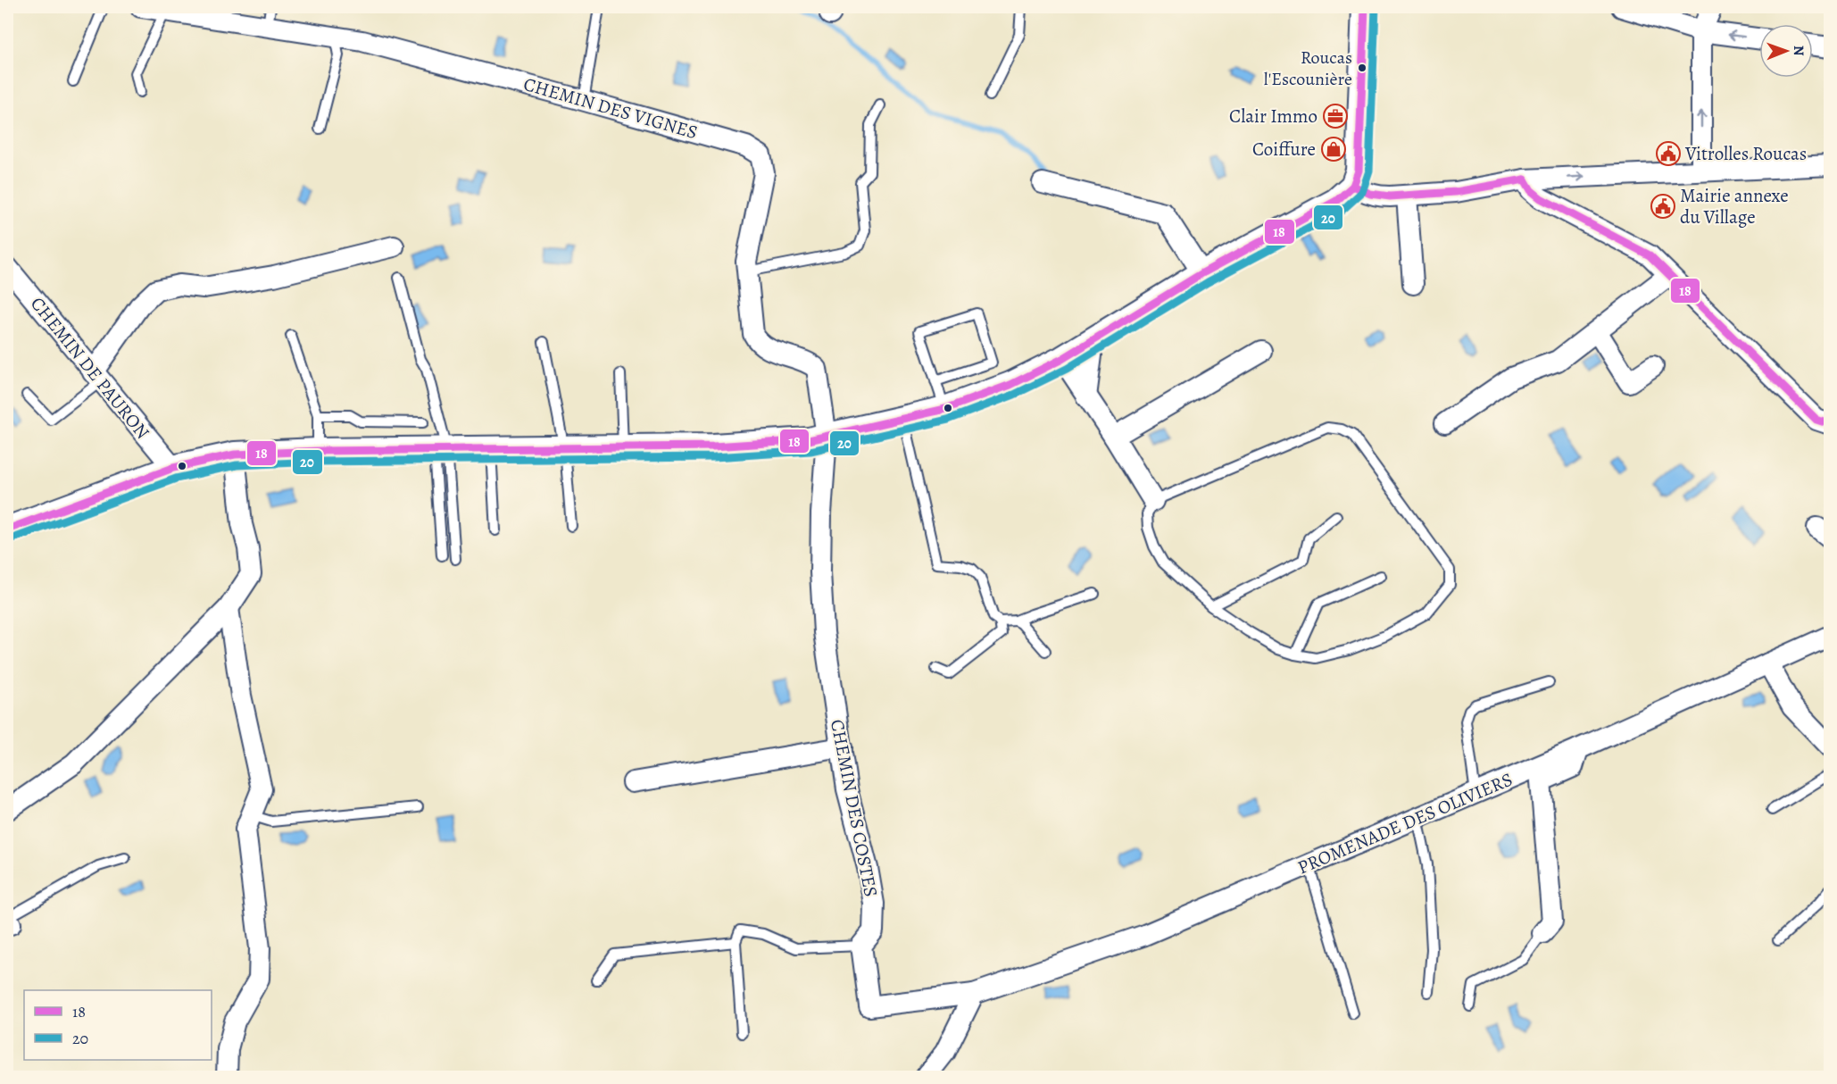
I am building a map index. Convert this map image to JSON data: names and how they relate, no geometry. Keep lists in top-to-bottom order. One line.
{"streets":{"street":["CHEMIN DES VIGNES","CHEMIN DE PAURON","CHEMIN DES COSTES","PROMENADE DES OLIVIERS"]},"crossings":[["CHEMIN DES VIGNES","CHEMIN DES COSTES"]],"places":{"other":["Roucas l'Escounière"],"office":["Clair Immo"],"shop":["Coiffure"],"public building":["Vitrolles Roucas","Mairie annexe du Village"]},"lines":["transit line 18","transit line 20"],"legend":["18","20"],"north":"right"}
